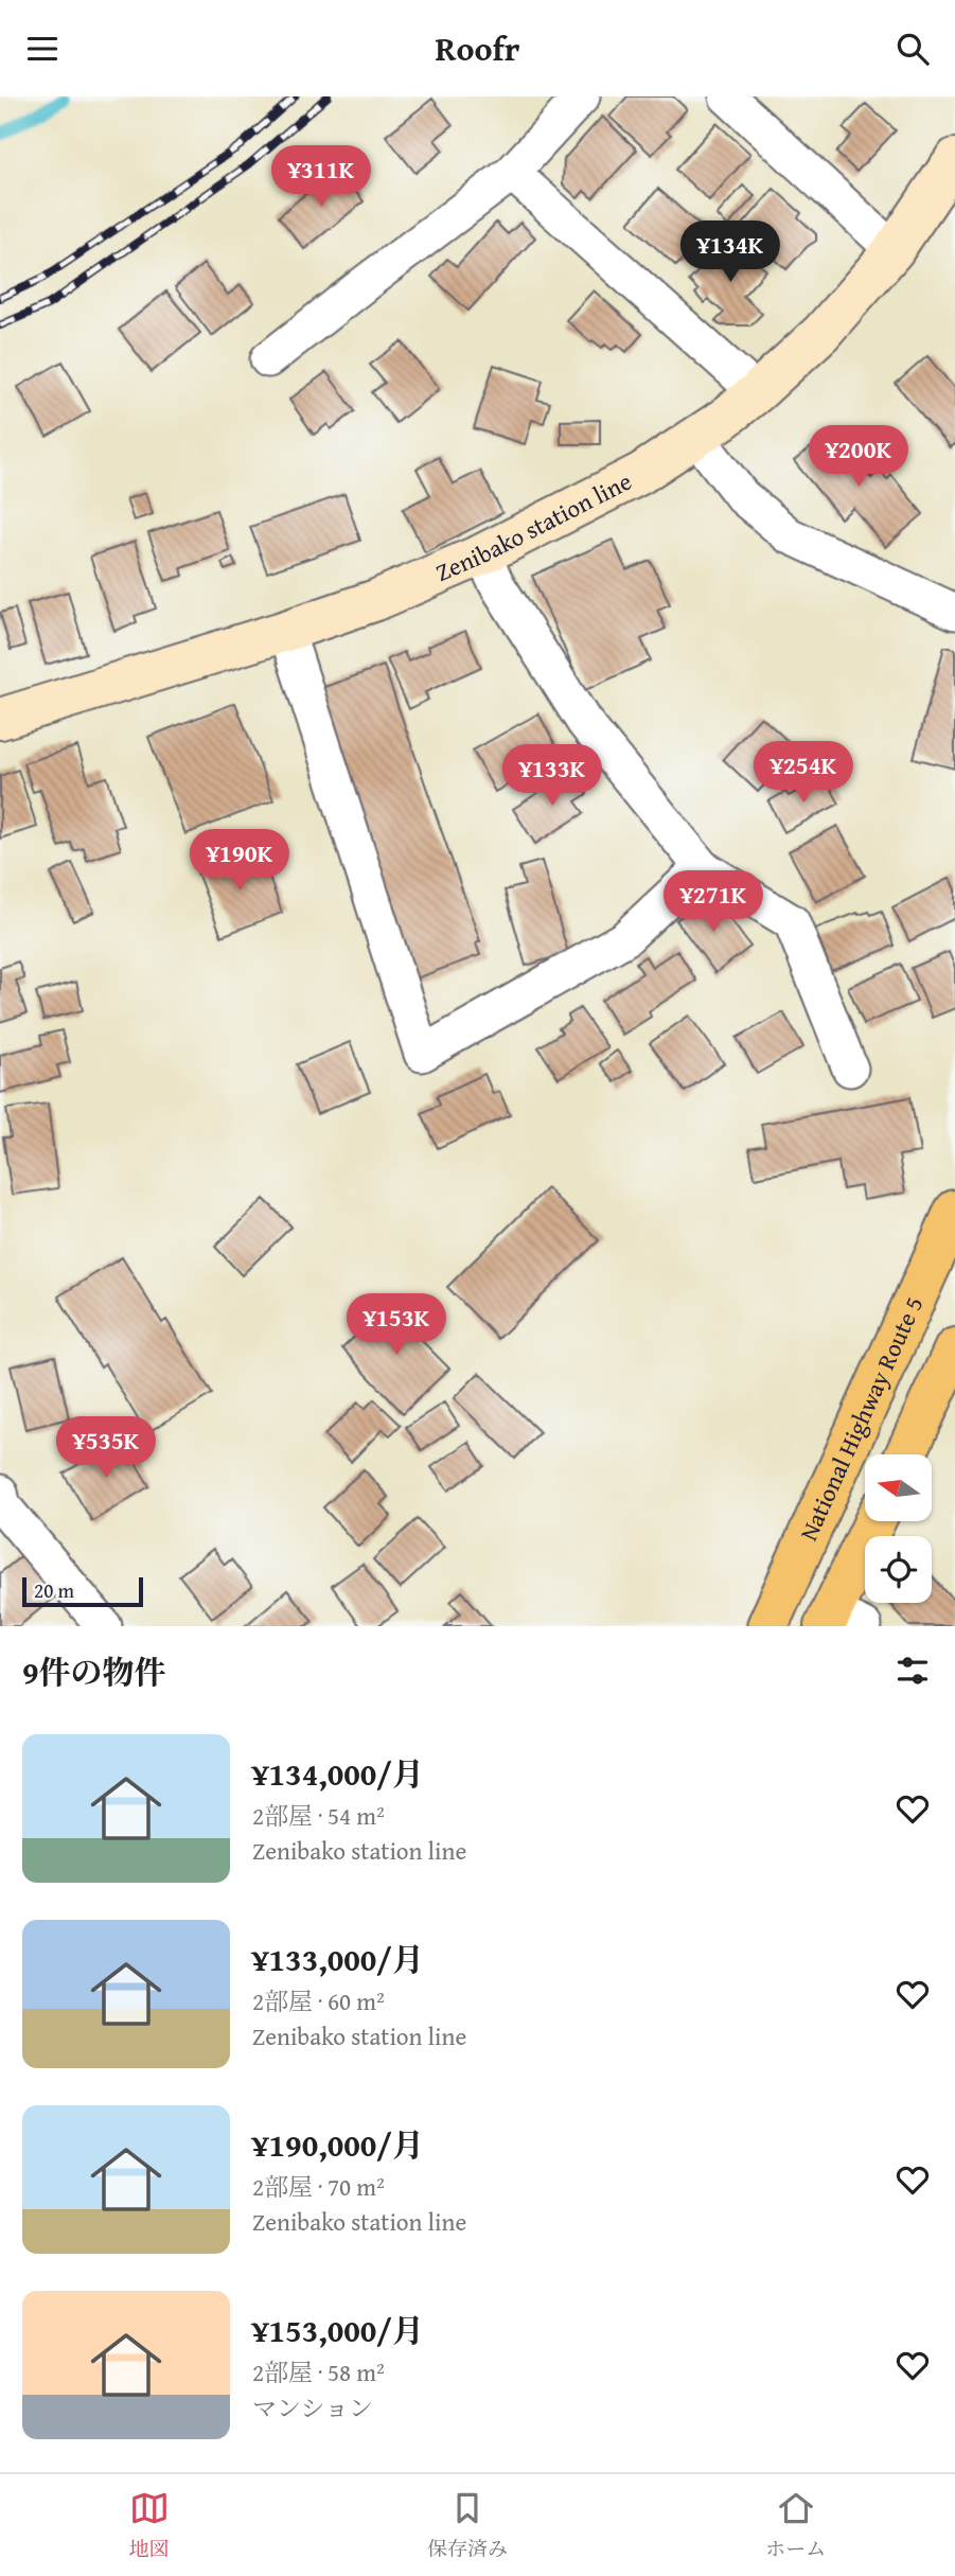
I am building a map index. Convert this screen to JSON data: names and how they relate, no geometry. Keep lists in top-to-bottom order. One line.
{"streets":{"highway":["National Highway Route 5"],"main road":["Zenibako station line"]},"scale_bar":"20 m","north":"left","page":{"header":"Roofr","price":["¥311K","¥134K","¥200K","¥254K","¥133K","¥190K","¥271K","¥153K","¥535K"],"scale":"20 m","heading":"9件の物件","list":[{"name":"¥134,000/月","note":"2部屋 · 54 m² · Zenibako station line"},{"name":"¥133,000/月","note":"2部屋 · 60 m² · Zenibako station line"},{"name":"¥190,000/月","note":"2部屋 · 70 m² · Zenibako station line"},{"name":"¥153,000/月","note":"2部屋 · 58 m² · マンション"}],"tabs":["地図","保存済み","ホーム"]}}
